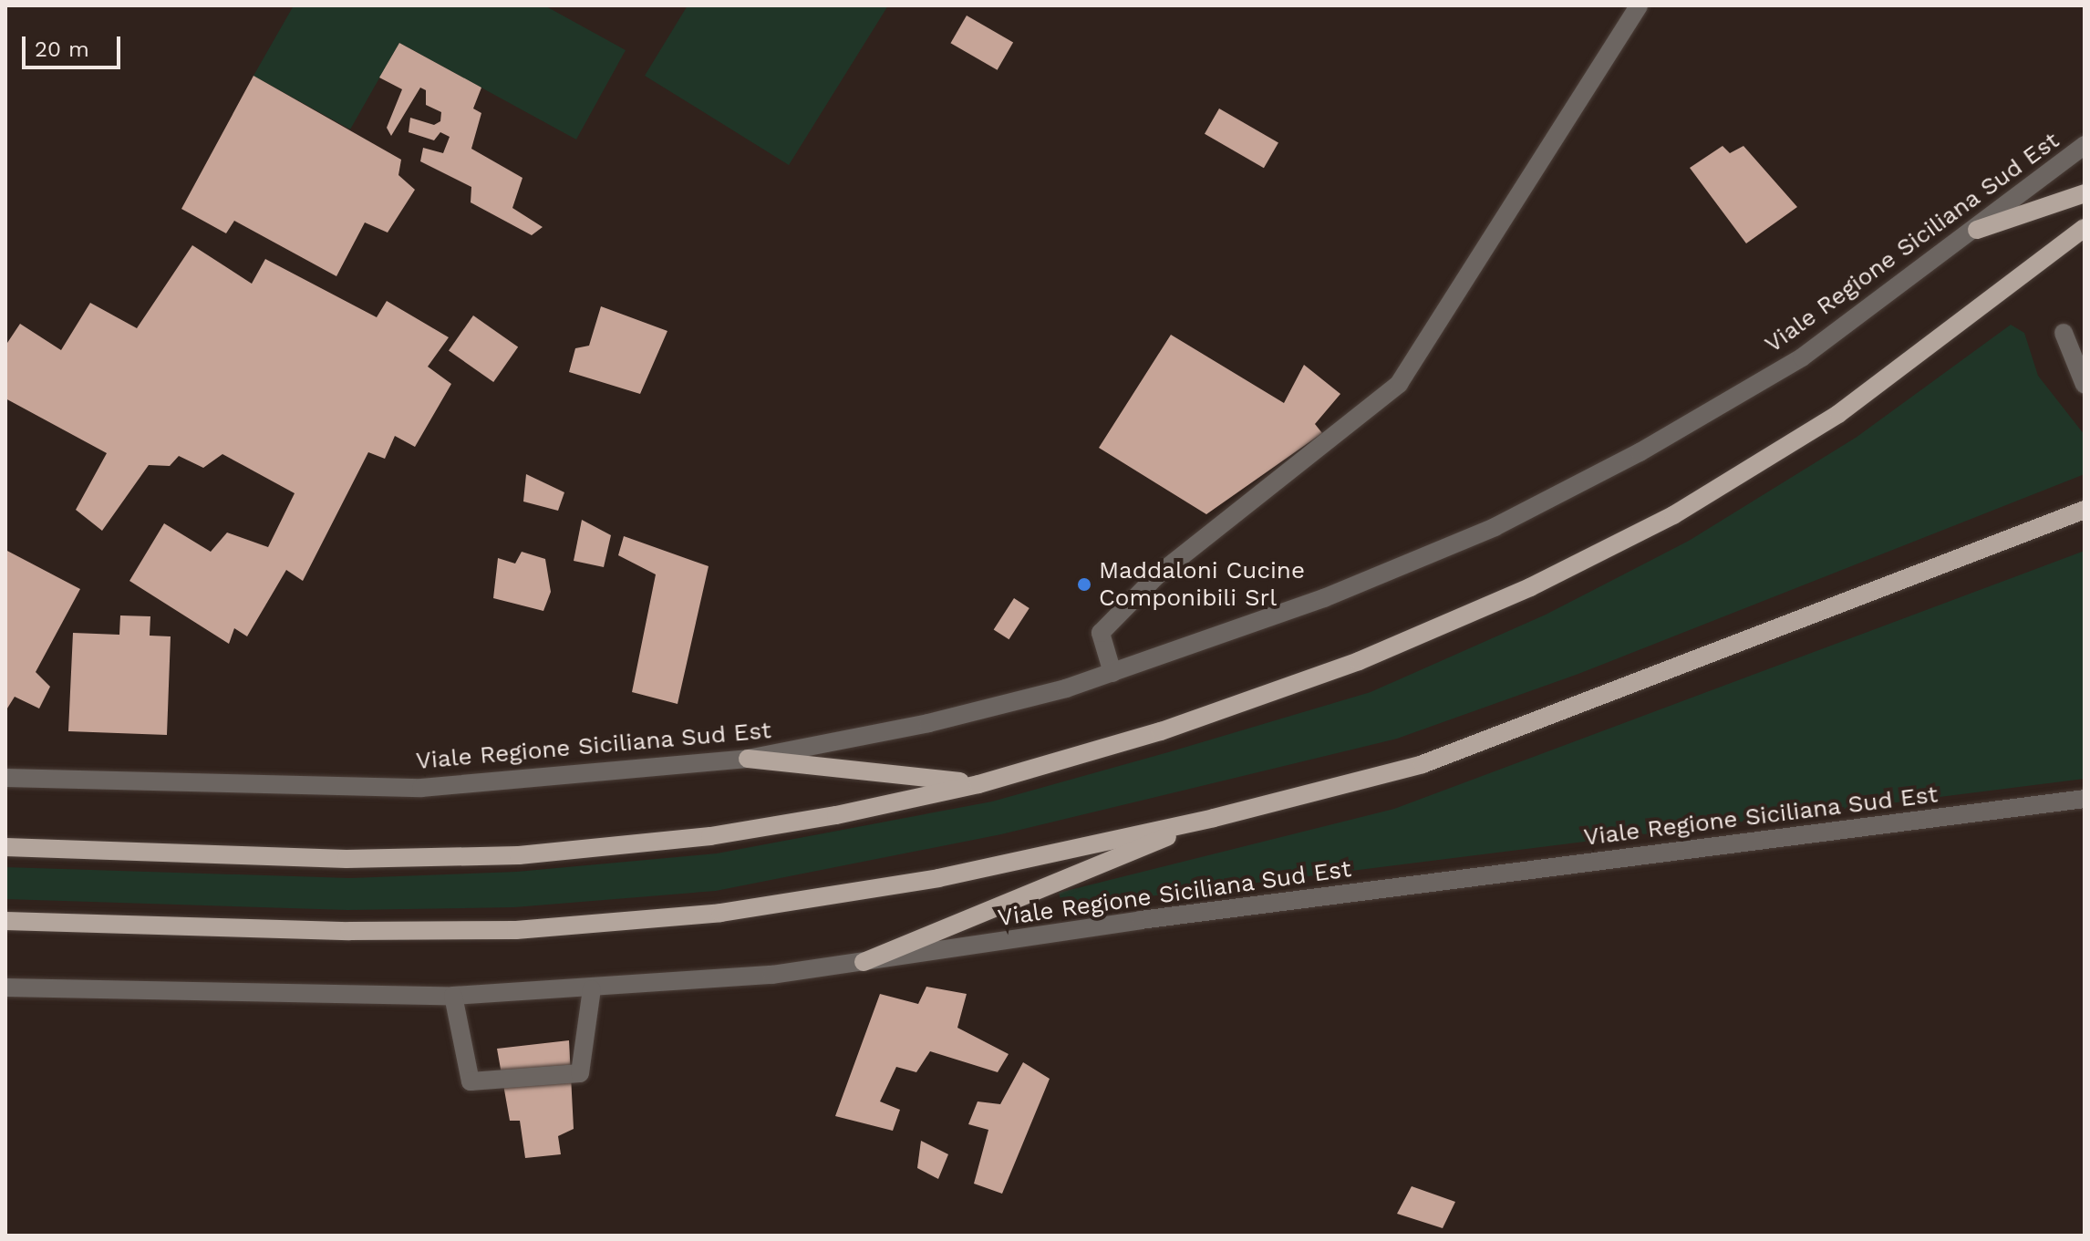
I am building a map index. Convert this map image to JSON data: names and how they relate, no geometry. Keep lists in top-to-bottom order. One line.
{"streets":{"street":["Viale Regione Siciliana Sud Est"]},"places":["Maddaloni Cucine Componibili Srl"],"scale_bar":"20 m"}
